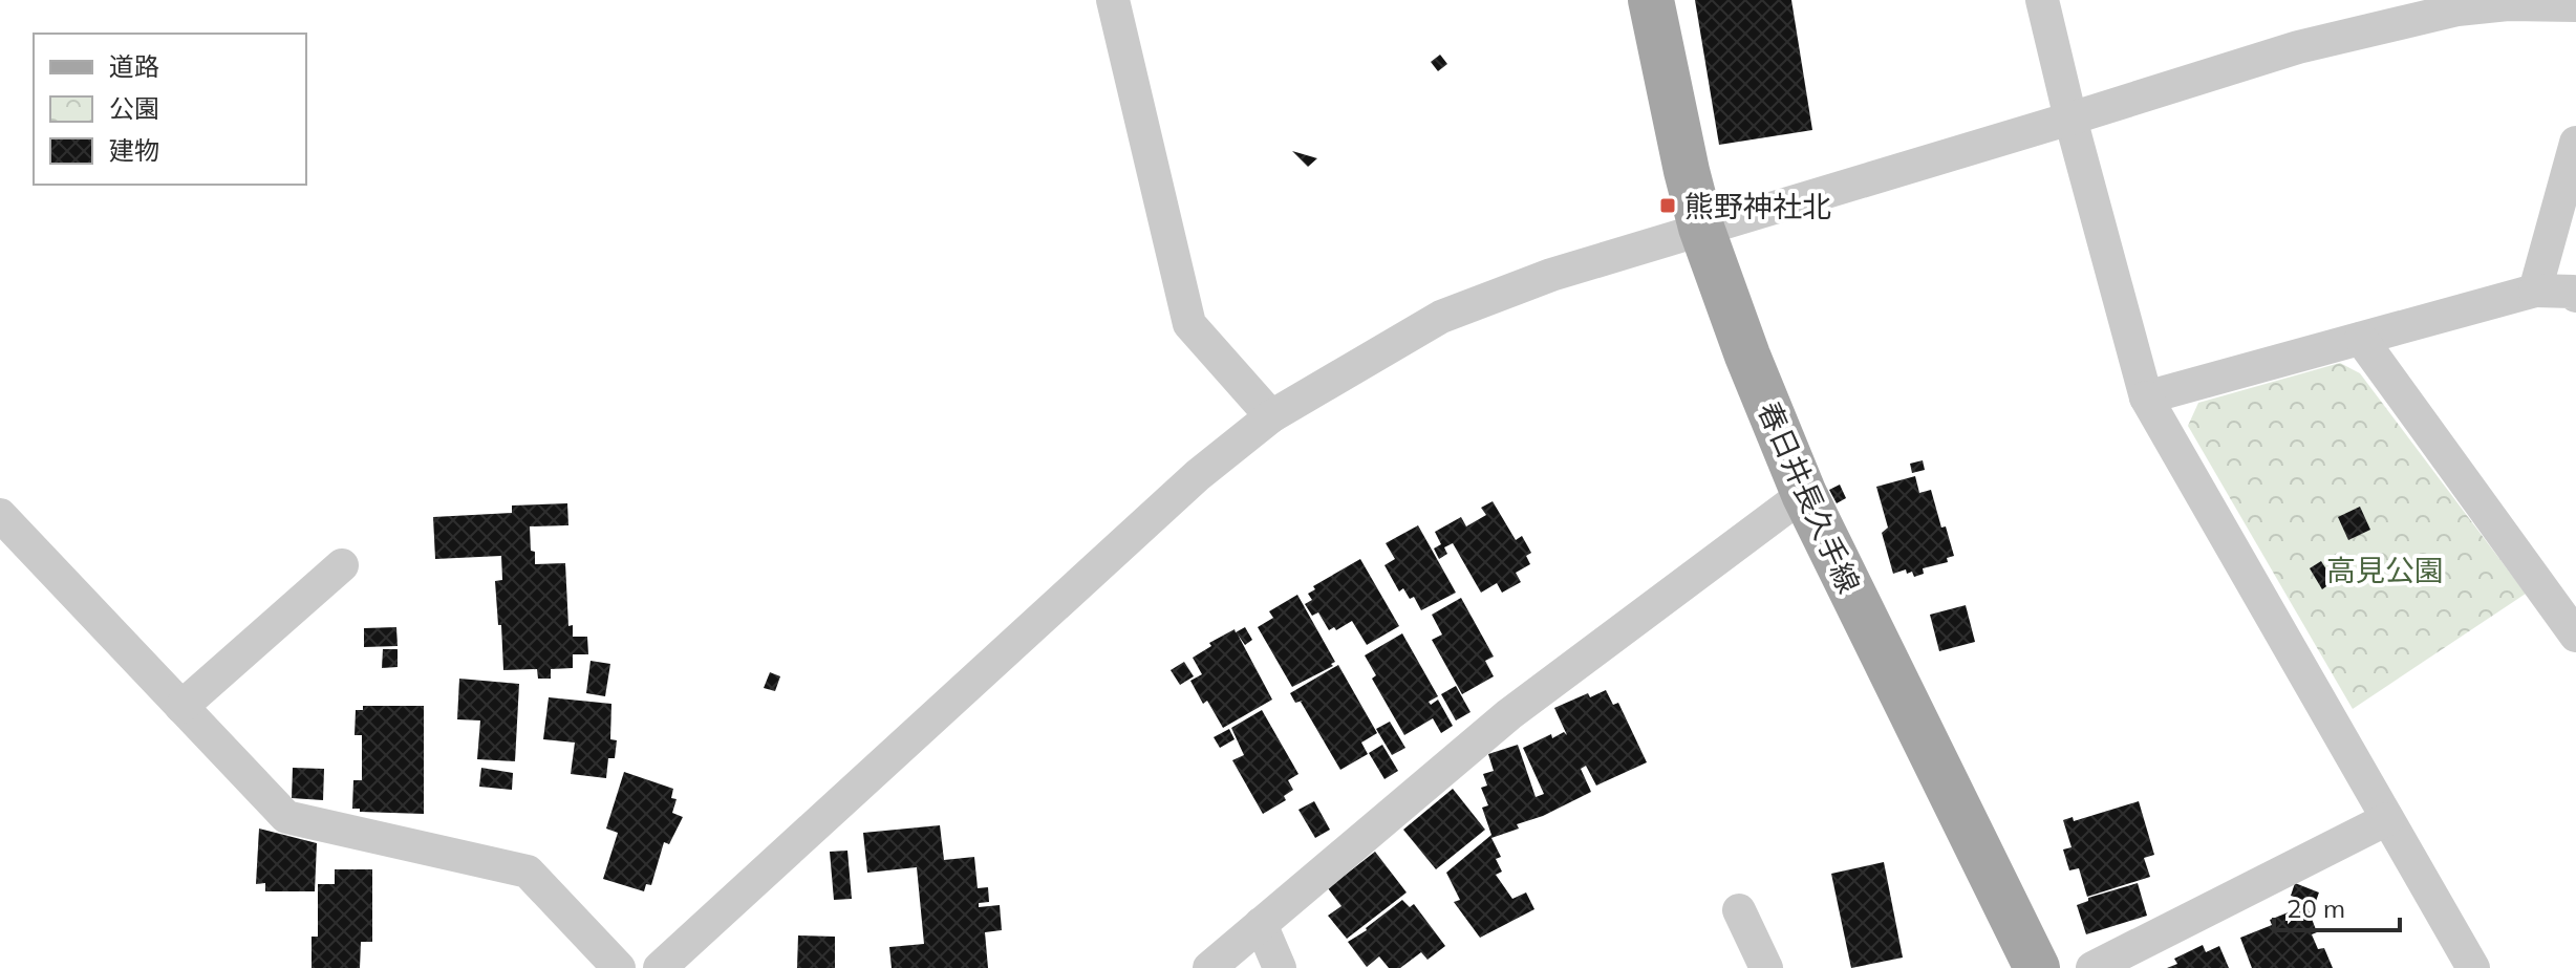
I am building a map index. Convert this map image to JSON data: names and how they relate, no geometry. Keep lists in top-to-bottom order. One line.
{"streets":{"main road":["春日井長久手線"]},"parks":["高見公園"],"places":{"transit":["熊野神社北"]},"legend":["道路","公園","建物"],"scale_bar":"20 m"}
